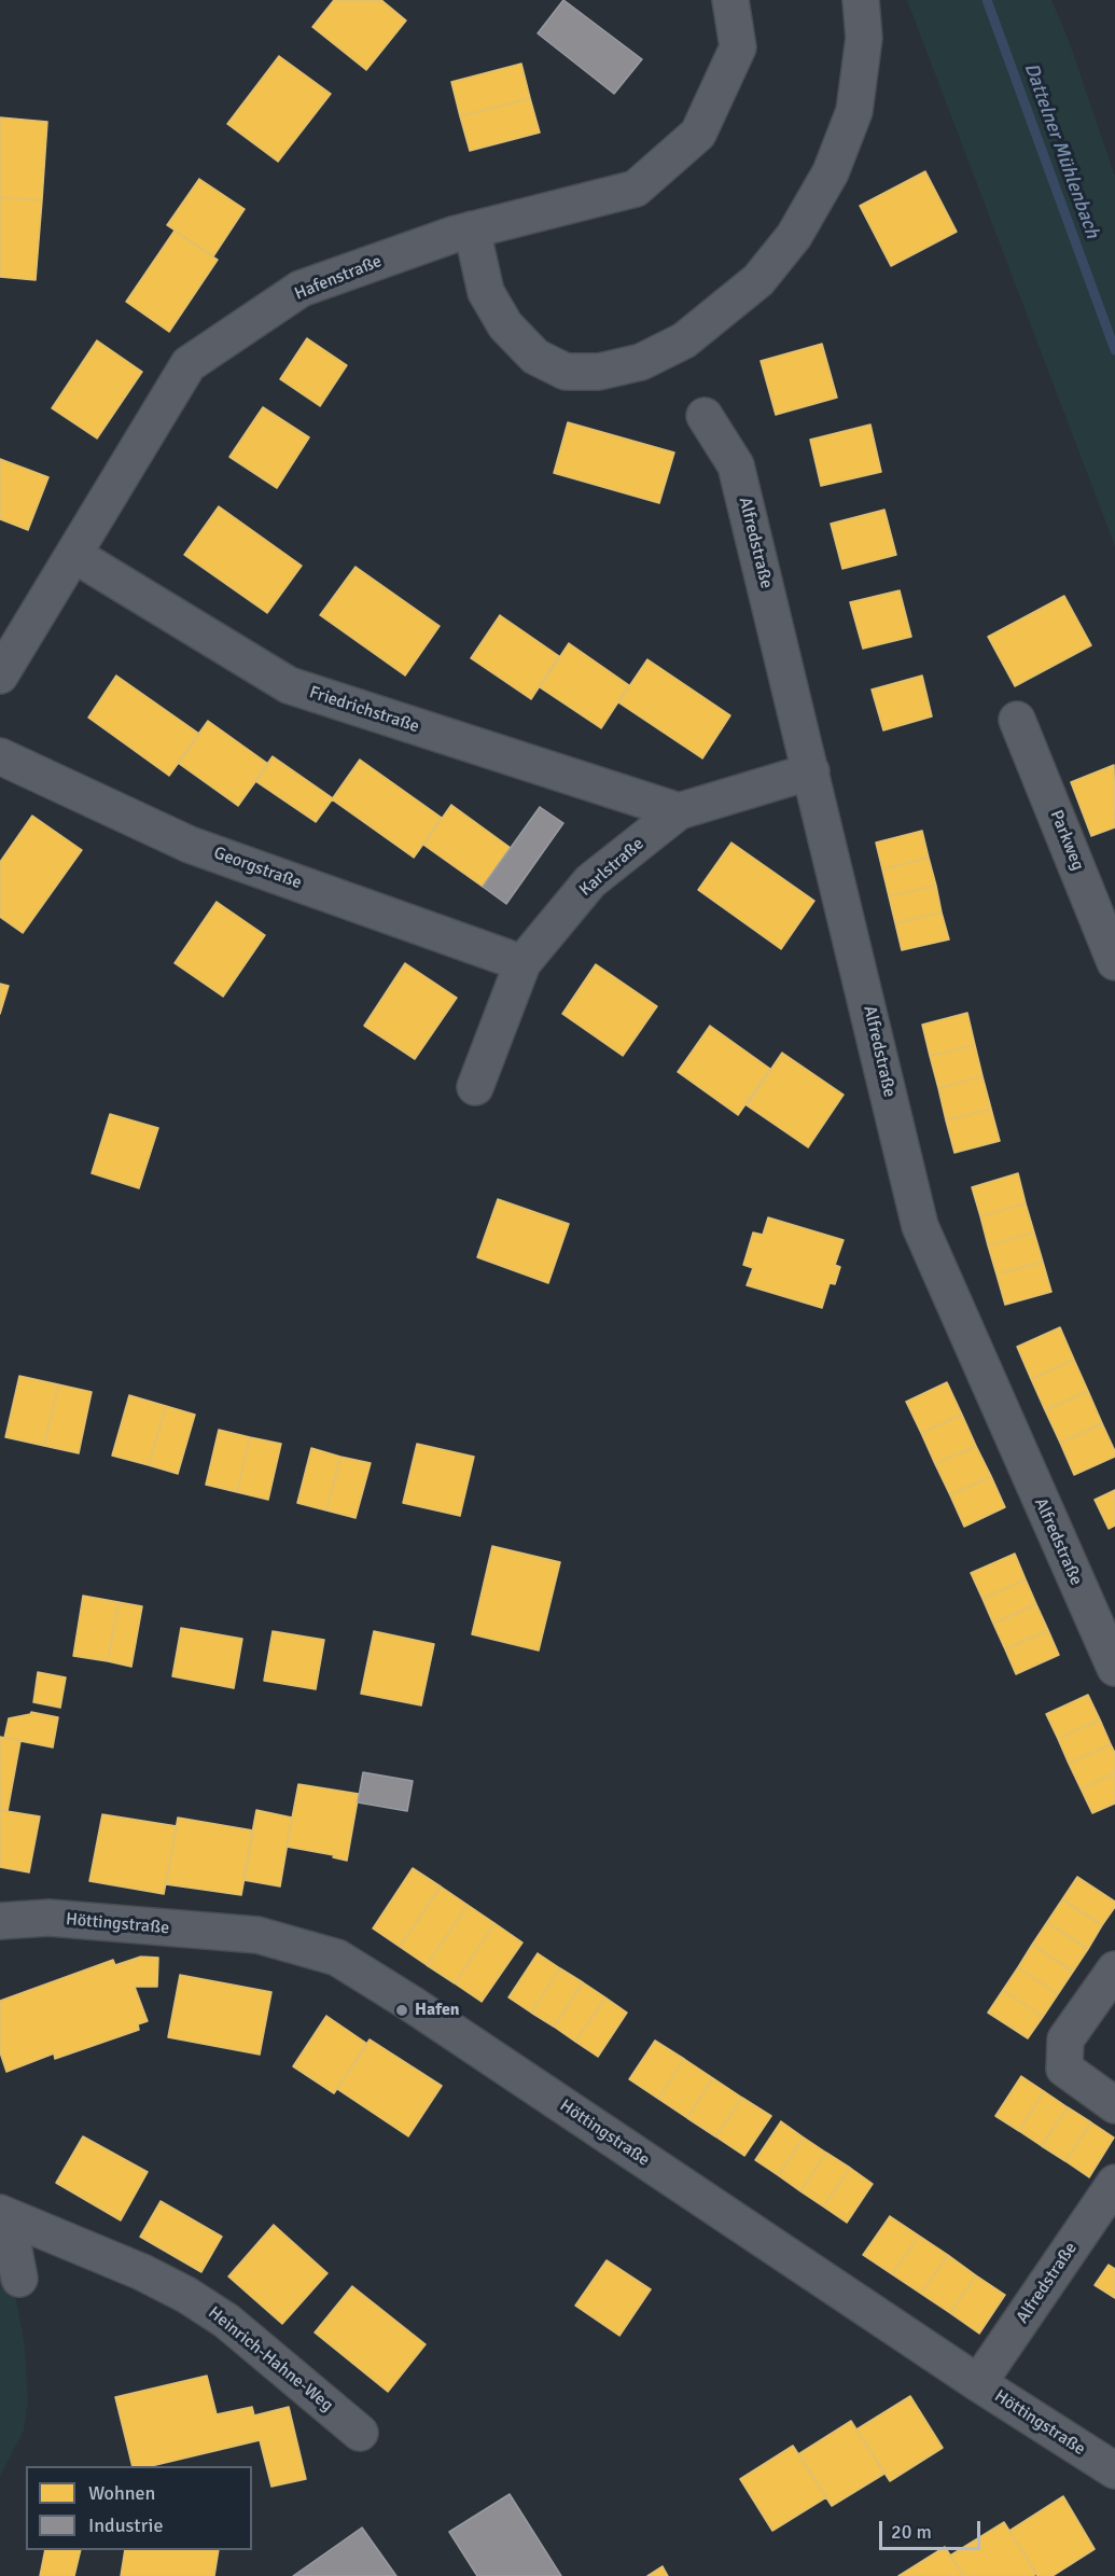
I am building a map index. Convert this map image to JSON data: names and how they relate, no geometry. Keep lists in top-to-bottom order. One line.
{"streets":{"street":["Hafenstraße","Alfredstraße","Friedrichstraße","Parkweg","Karlstraße","Georgstraße","Höttingstraße","Heinrich-Hahne-Weg"]},"crossings":[["Hafenstraße","Friedrichstraße"],["Alfredstraße","Karlstraße"],["Alfredstraße","Höttingstraße"],["Friedrichstraße","Karlstraße"],["Karlstraße","Georgstraße"]],"water":["Dattelner Mühlenbach"],"places":["Hafen"],"legend":["Wohnen","Industrie"],"scale_bar":"20 m"}
